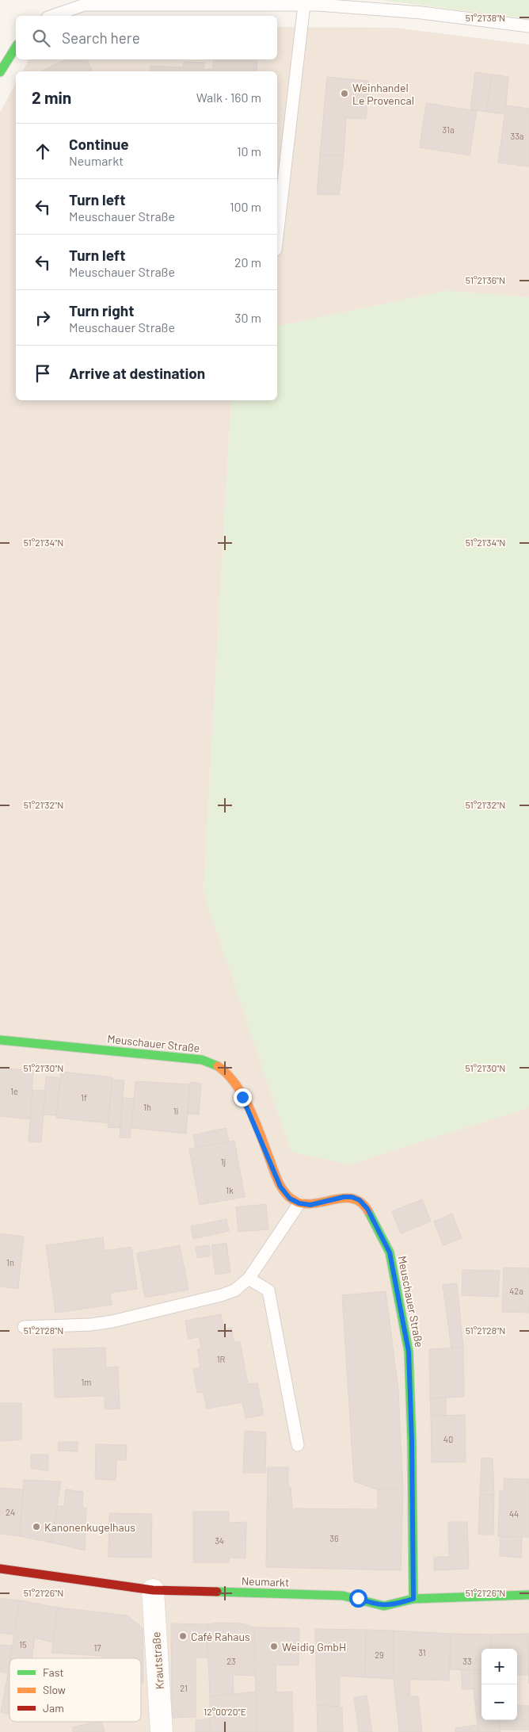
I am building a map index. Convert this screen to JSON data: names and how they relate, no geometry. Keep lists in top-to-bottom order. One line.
{"streets":{"street":["Meuschauer Straße","Neumarkt","Krautstraße"]},"crossings":[["Meuschauer Straße","Neumarkt"],["Neumarkt","Krautstraße"]],"places":["Weinhandel Le Provencal","Kanonenkugelhaus","Café Rahaus","Weidig GmbH"],"house_numbers":["31a","33a","1e","1f","1h","1i","1j","1k","1n","42a","1R","1m","40","24","44","36","34","15","17","31","29","23","33","21"],"legend":["Fast","Slow","Jam"],"page":{"search":"Search here","heading":["2 min","Walk · 160 m"],"list":[["Continue","Neumarkt","10 m"],["Turn left","Meuschauer Straße","100 m"],["Turn left","Meuschauer Straße","20 m"],["Turn right","Meuschauer Straße","30 m"],"Arrive at destination"],"map_buttons":["+","−"]},"coordinates":["51°21'38\"N","51°21'36\"N","51°21'34\"N","51°21'32\"N","51°21'30\"N","51°21'28\"N","51°21'26\"N","12°00'20\"E"]}
